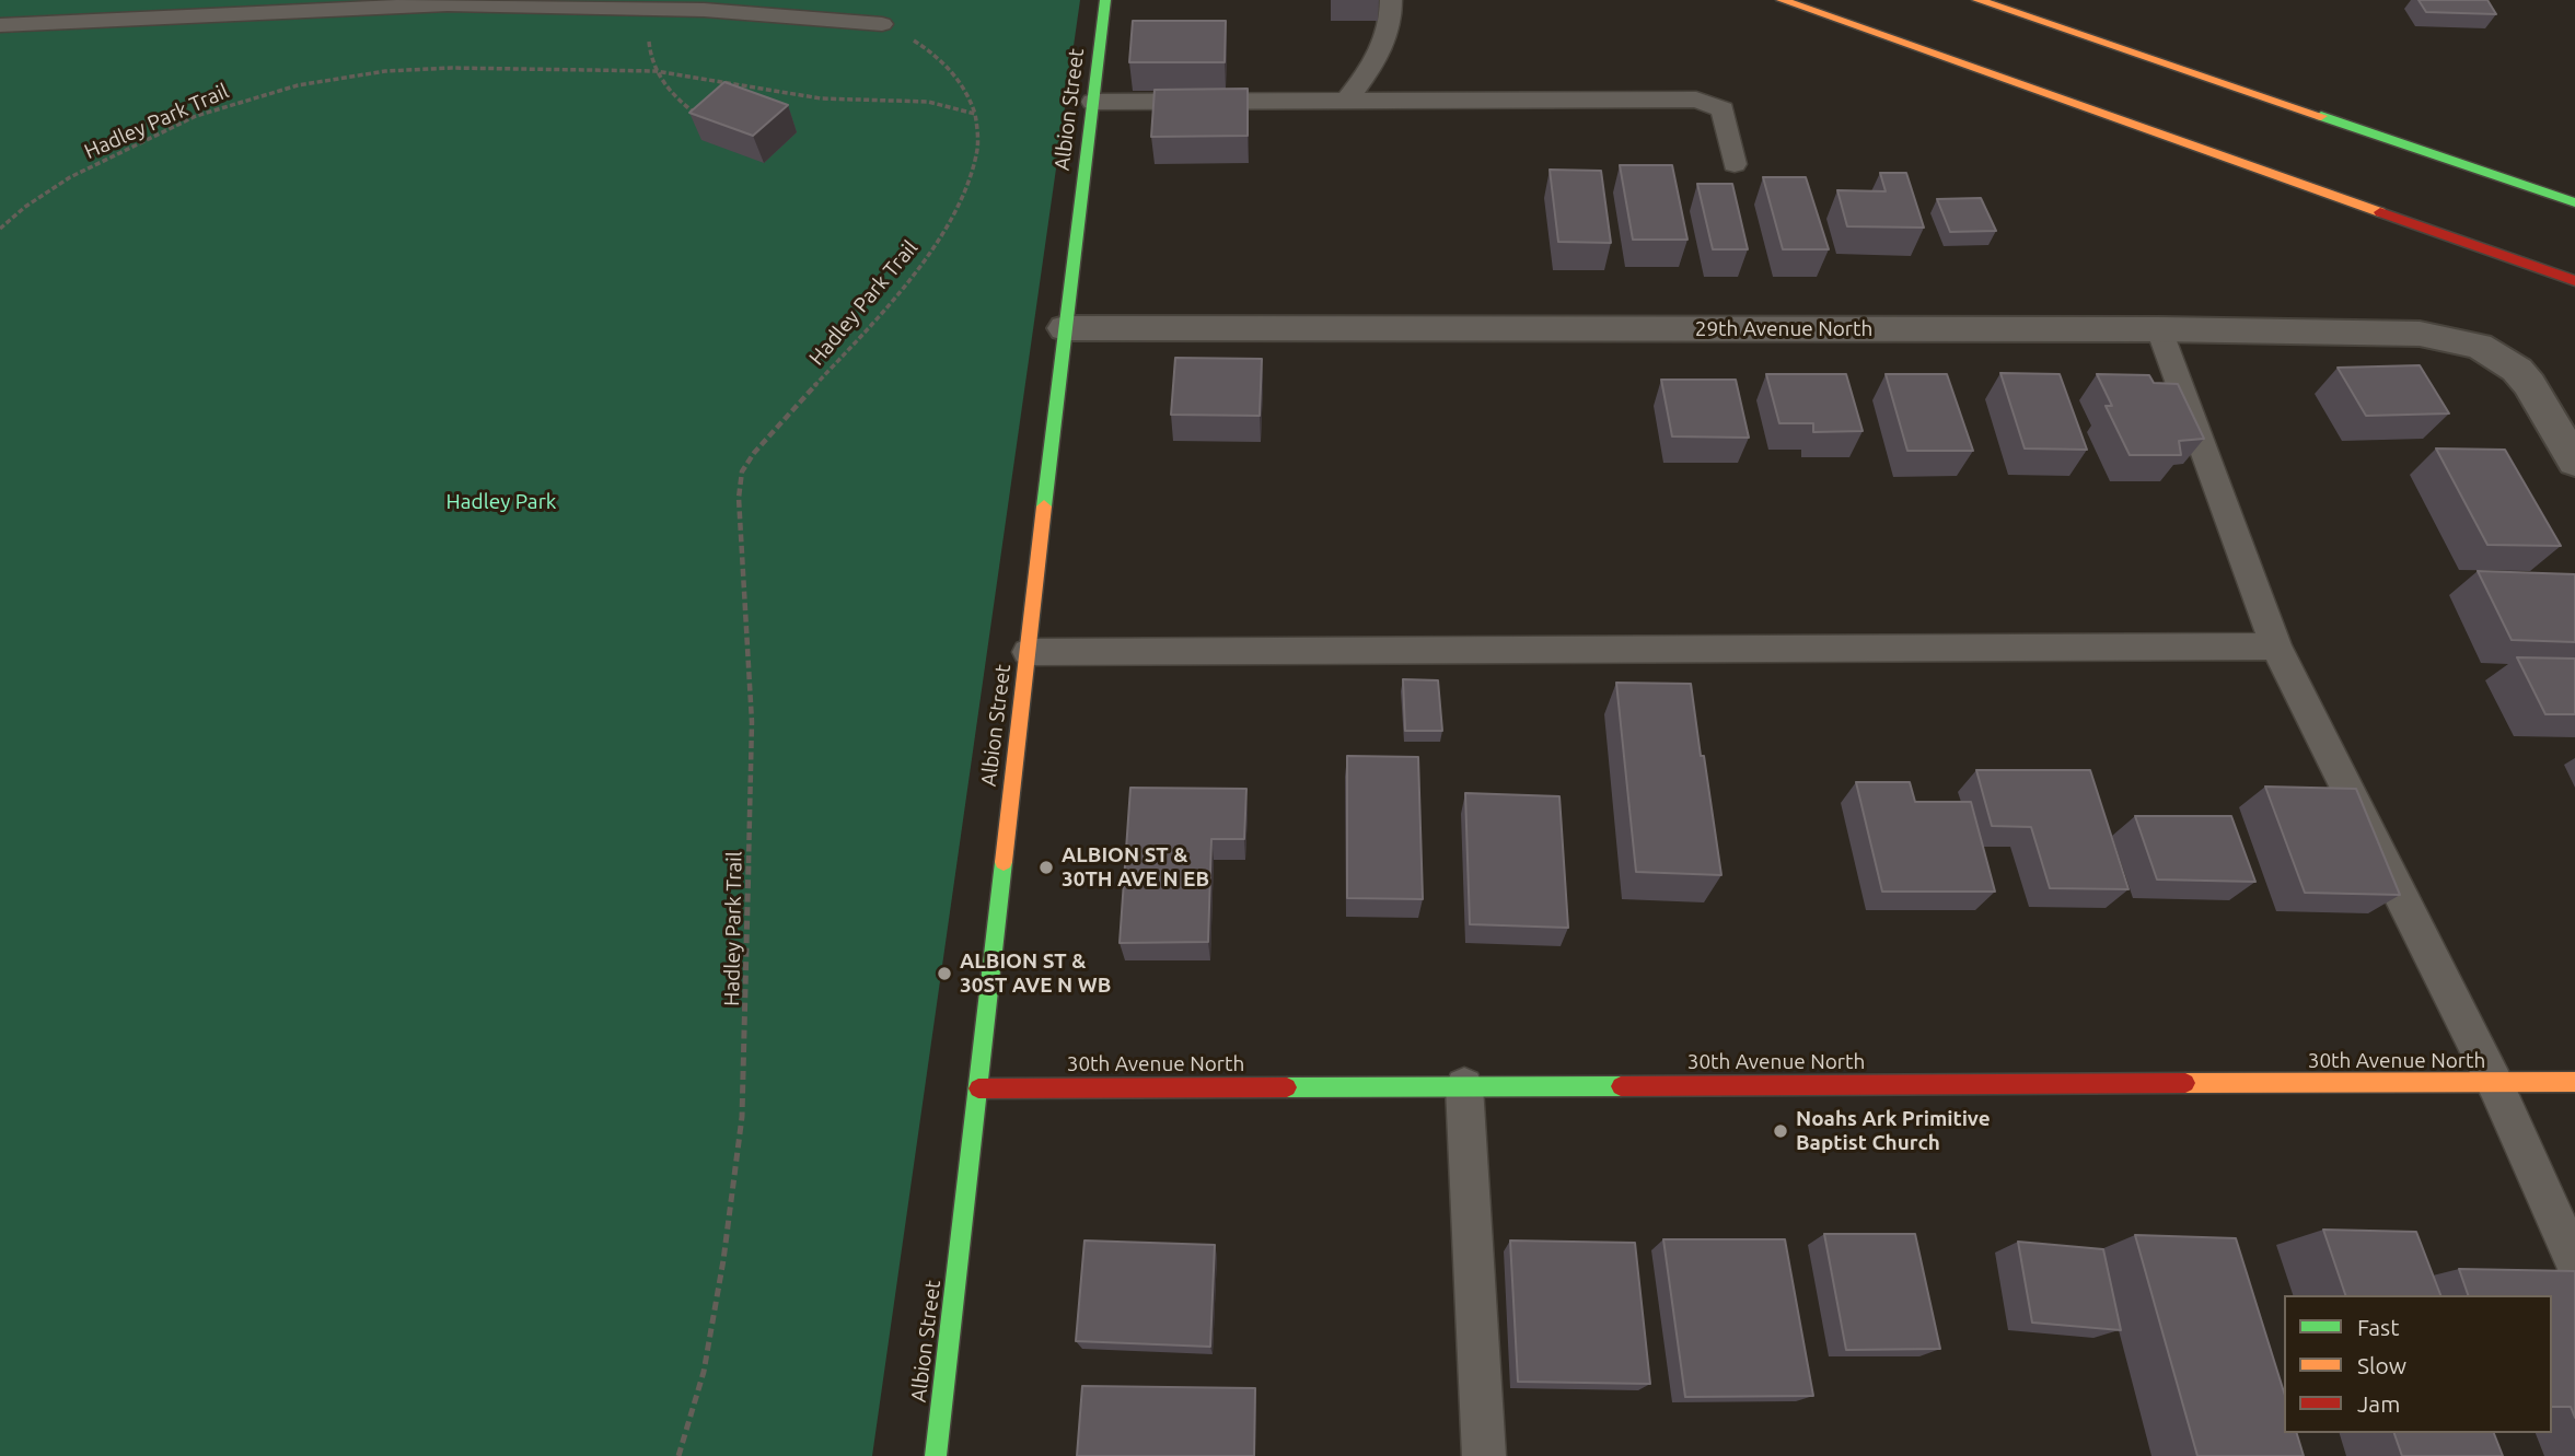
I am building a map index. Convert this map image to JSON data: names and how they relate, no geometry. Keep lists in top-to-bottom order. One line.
{"streets":{"main road":["Albion Street","30th Avenue North"],"street":["29th Avenue North"],"path":["Hadley Park Trail"]},"crossings":[["Albion Street","29th Avenue North"],["Albion Street","30th Avenue North"]],"parks":["Hadley Park"],"places":["ALBION ST & 30TH AVE N EB","ALBION ST & 30ST AVE N WB","Noahs Ark Primitive Baptist Church"],"legend":["Fast","Slow","Jam"]}
